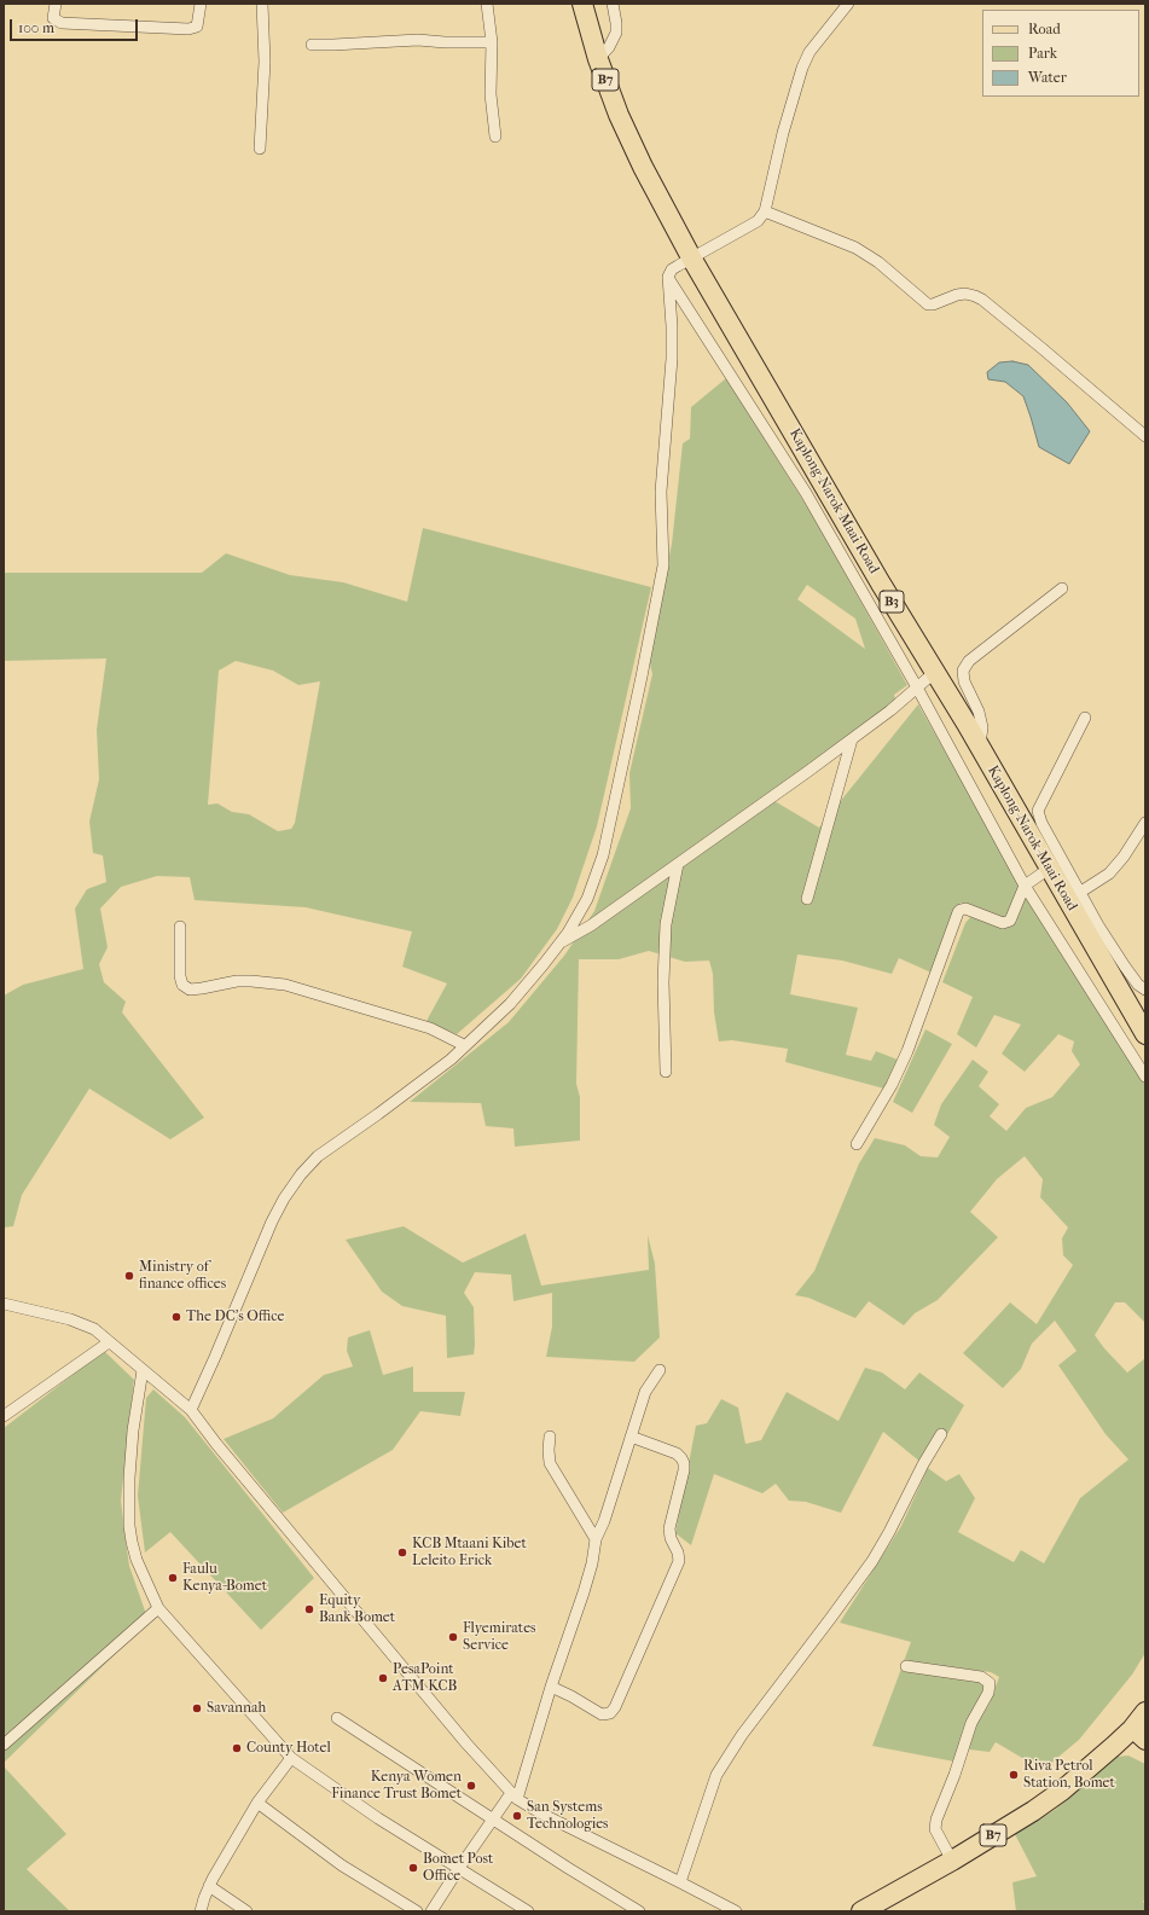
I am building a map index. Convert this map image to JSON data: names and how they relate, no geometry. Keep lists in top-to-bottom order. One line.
{"streets":{"highway":["B7","Kaplong-Narok-Maai Road","B3"]},"places":["Ministry of finance offices","The DC's Office","KCB Mtaani Kibet Leleito Erick","Faulu Kenya-Bomet","Equity Bank Bomet","Flyemirates Service","PesaPoint ATM KCB","Savannah","County Hotel","Riva Petrol Station, Bomet","Kenya Women Finance Trust Bomet","San Systems Technologies","Bomet Post Office"],"legend":["Road","Park","Water"],"scale_bar":"100 m"}
